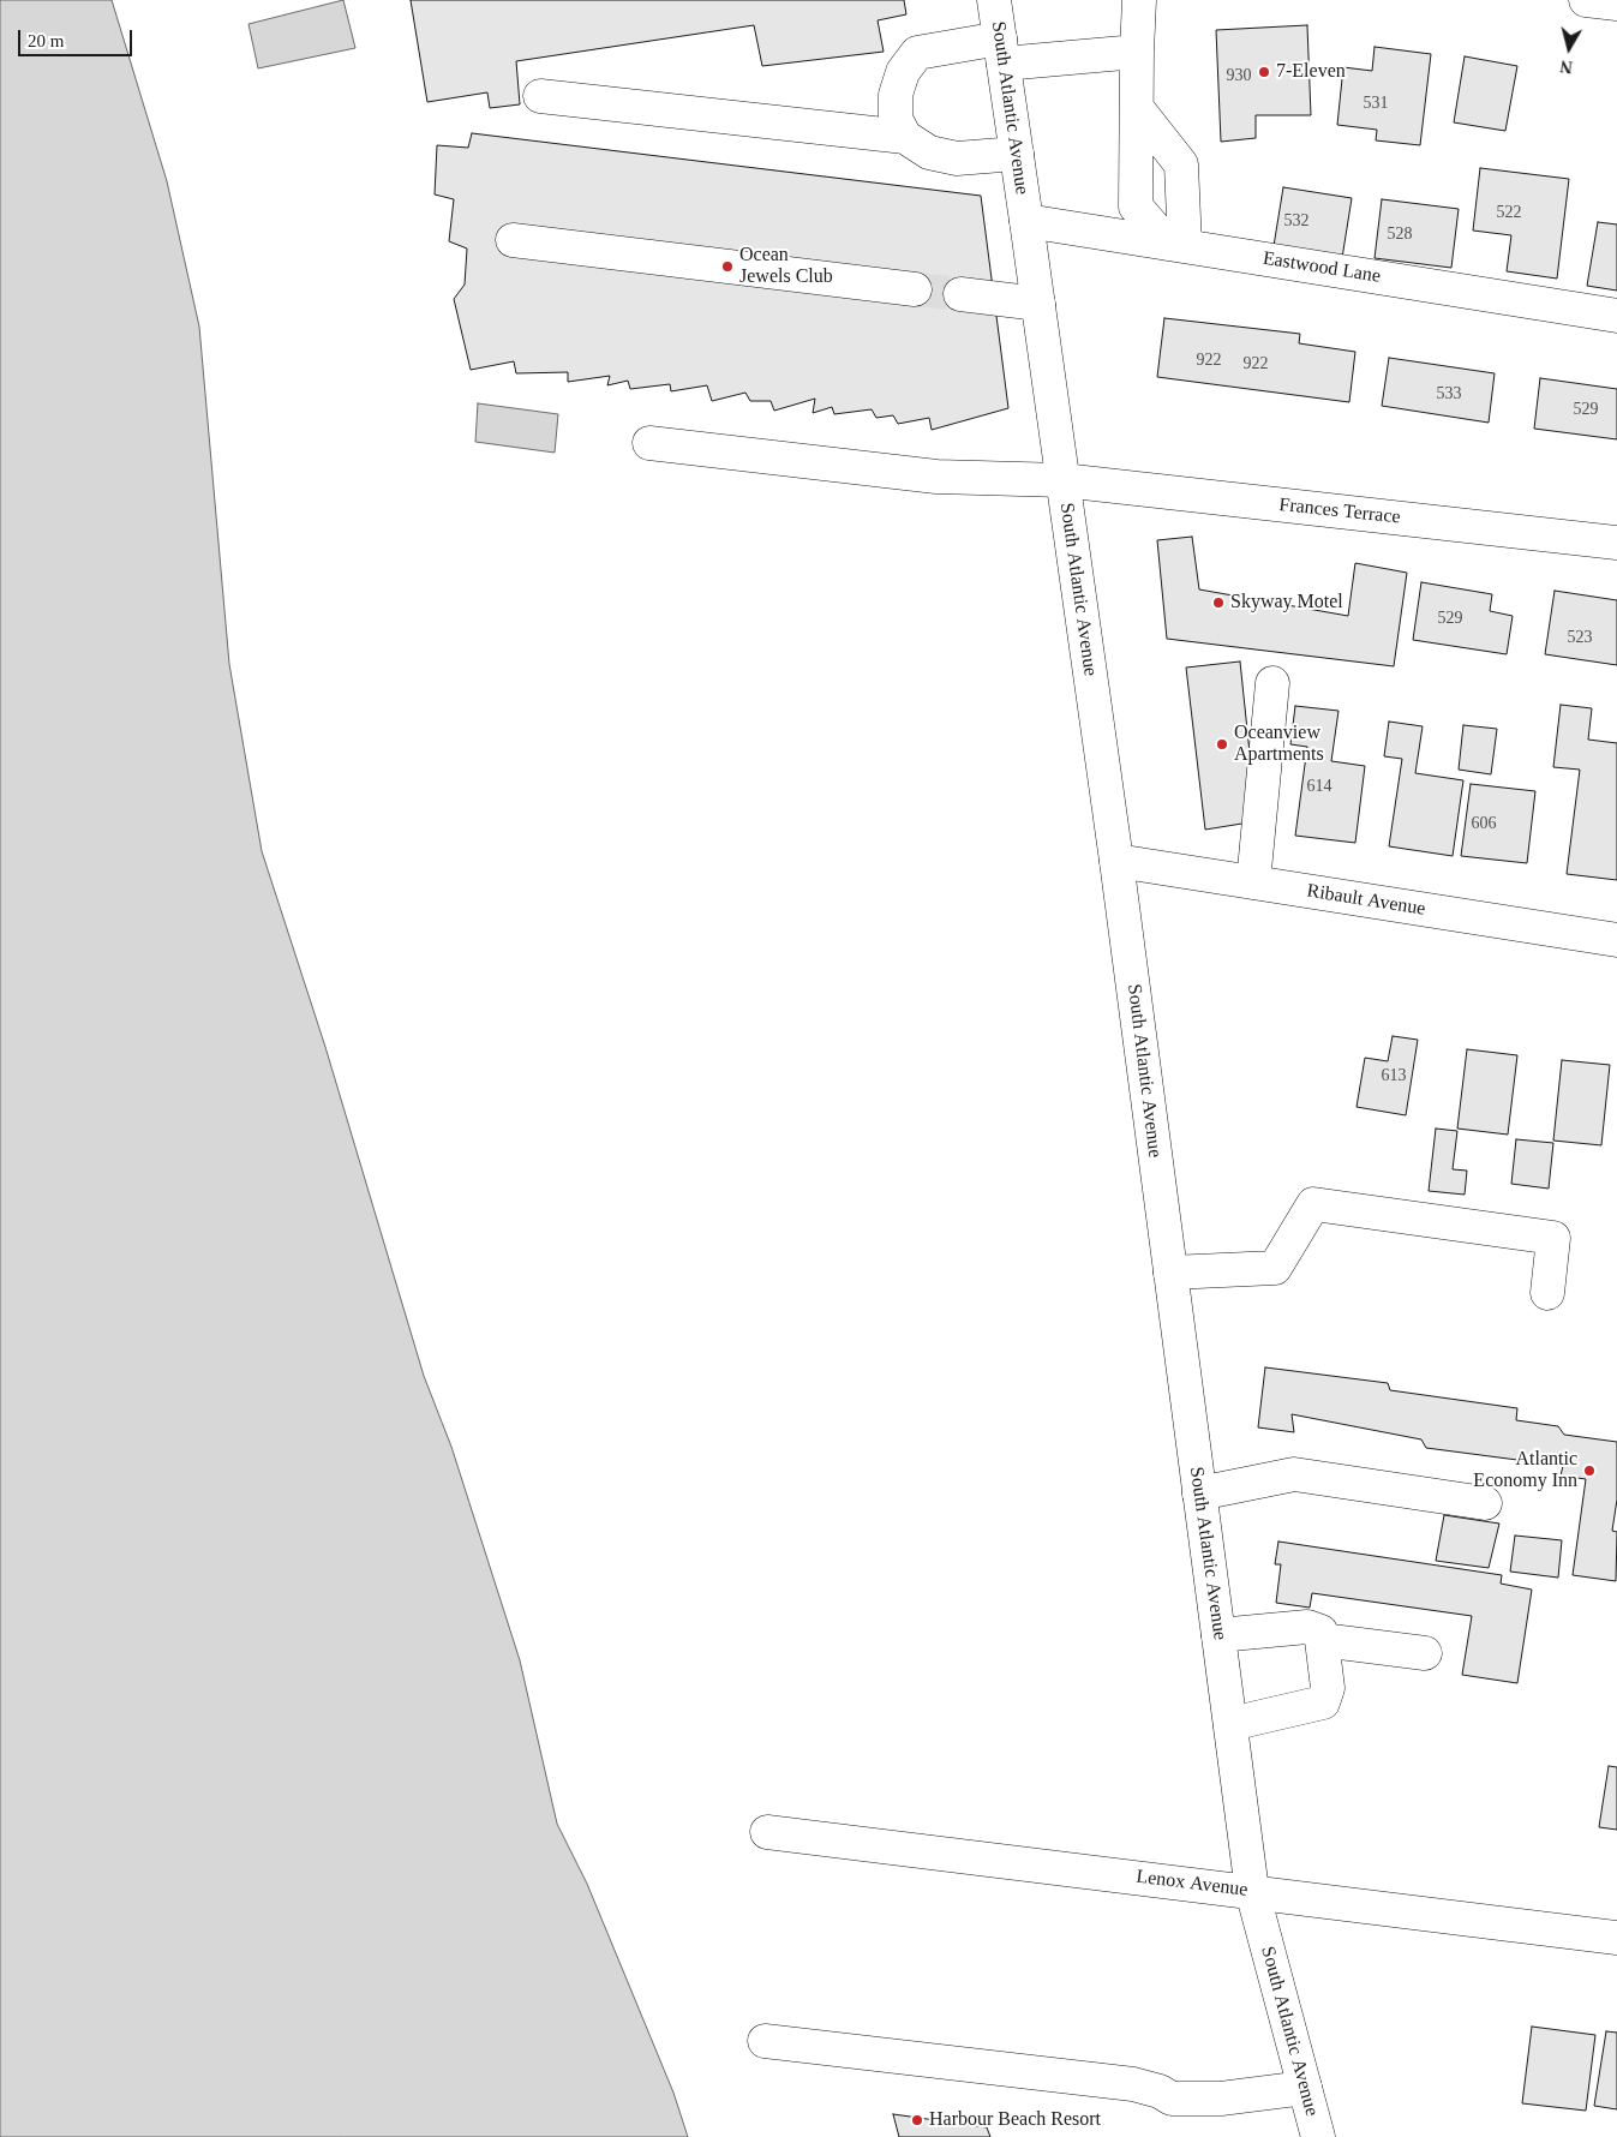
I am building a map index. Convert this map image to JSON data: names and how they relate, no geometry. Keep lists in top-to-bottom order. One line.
{"streets":{"street":["South Atlantic Avenue","Eastwood Lane","Frances Terrace","Ribault Avenue","Lenox Avenue"]},"crossings":[["South Atlantic Avenue","Eastwood Lane"],["South Atlantic Avenue","Frances Terrace"],["South Atlantic Avenue","Ribault Avenue"],["South Atlantic Avenue","Lenox Avenue"]],"places":["7-Eleven","Ocean Jewels Club","Skyway Motel","Oceanview Apartments","Atlantic Economy Inn","Harbour Beach Resort"],"house_numbers":["930","531","522","532","528","922","922","533","529","529","523","614","606","613"],"scale_bar":"20 m","north":"bottom"}
